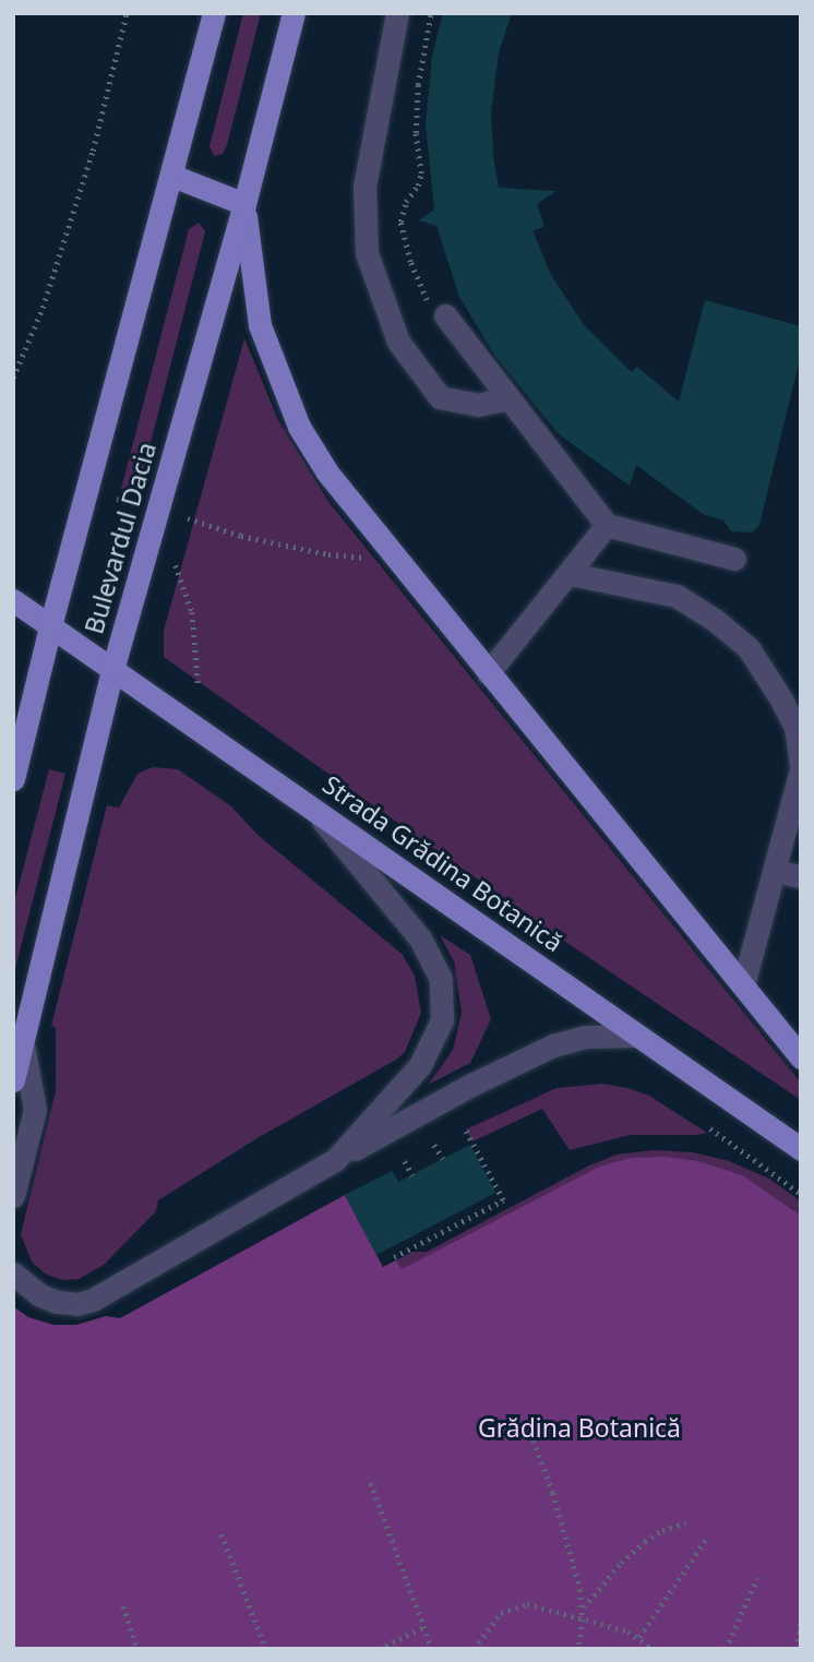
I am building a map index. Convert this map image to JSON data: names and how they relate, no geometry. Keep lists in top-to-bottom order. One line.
{"streets":{"main road":["Bulevardul Dacia","Strada Grădina Botanică"]},"crossings":[["Bulevardul Dacia","Strada Grădina Botanică"]],"parks":["Grădina Botanică"]}
